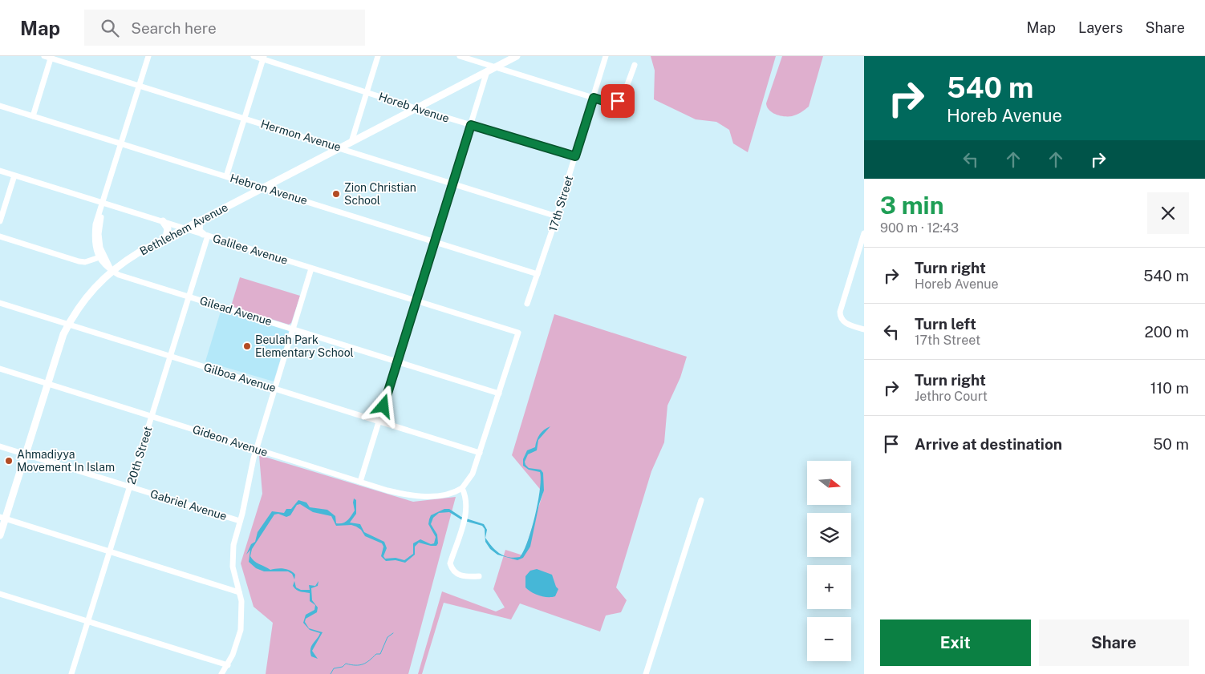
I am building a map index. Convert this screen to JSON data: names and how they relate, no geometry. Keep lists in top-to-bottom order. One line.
{"streets":{"main road":["Bethlehem Avenue"],"street":["Horeb Avenue","Hermon Avenue","Hebron Avenue","17th Street","Galilee Avenue","Gilead Avenue","Gilboa Avenue","Gideon Avenue","20th Street","Gabriel Avenue"]},"crossings":[["Horeb Avenue","17th Street"],["Horeb Avenue","Bethlehem Avenue"],["Hermon Avenue","17th Street"],["Hermon Avenue","Bethlehem Avenue"],["Hebron Avenue","17th Street"],["Hebron Avenue","Bethlehem Avenue"],["Bethlehem Avenue","Galilee Avenue"],["Bethlehem Avenue","Gilead Avenue"],["Bethlehem Avenue","Gilboa Avenue"],["Bethlehem Avenue","Gideon Avenue"],["Bethlehem Avenue","Gabriel Avenue"],["Galilee Avenue","Gilead Avenue"],["Galilee Avenue","20th Street"],["Gilead Avenue","20th Street"],["Gilboa Avenue","20th Street"],["Gideon Avenue","20th Street"],["20th Street","Gabriel Avenue"]],"places":["Zion Christian School","Beulah Park Elementary School","Ahmadiyya Movement In Islam"],"north":"right","page":{"header":"Map","search":"Search here","nav":["Map","Layers","Share"],"turn":["540 m","Horeb Avenue"],"heading":["3 min","900 m · 12:43"],"list":[{"name":"Turn right","note":"Horeb Avenue","value":"540 m"},{"name":"Turn left","note":"17th Street","value":"200 m"},{"name":"Turn right","note":"Jethro Court","value":"110 m"},{"name":"Arrive at destination","value":"50 m"}],"map_buttons":["+","−"],"buttons":["Exit","Share"]}}
